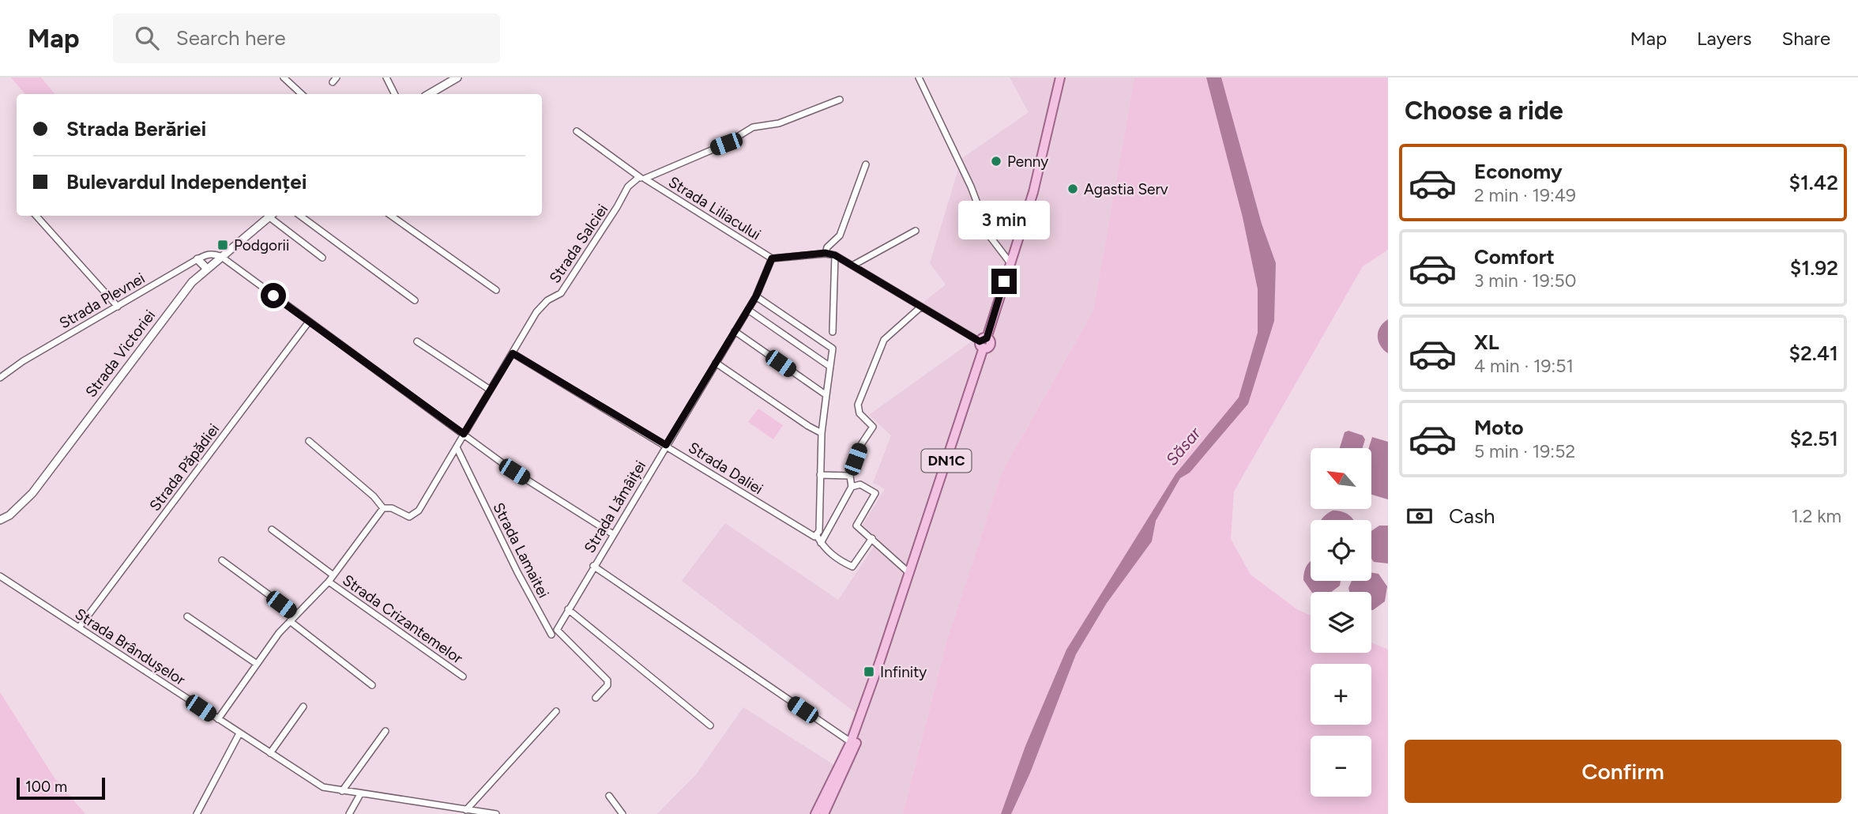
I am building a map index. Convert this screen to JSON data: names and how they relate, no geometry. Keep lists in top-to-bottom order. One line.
{"streets":{"main road":["DN1C"],"street":["Strada Liliacului","Strada Salciei","Strada Plevnei","Strada Victoriei","Strada Păpădiei","Strada Daliei","Strada Lămâiței","Strada Lamaitei","Strada Crizantemelor","Strada Brândușelor"]},"crossings":[["Strada Liliacului","Strada Salciei"],["Strada Liliacului","DN1C"],["Strada Liliacului","Strada Lămâiței"],["Strada Salciei","Strada Daliei"],["Strada Salciei","Strada Lamaitei"],["Strada Plevnei","Strada Victoriei"],["DN1C","Strada Lămâiței"],["Strada Păpădiei","Strada Brândușelor"],["Strada Daliei","Strada Lămâiței"]],"water":["Săsar"],"places":{"other":["Penny","Agastia Serv"],"transit":["Podgorii","Infinity"]},"scale_bar":"100 m","north":"top left","page":{"header":"Map","search":"Search here","nav":["Map","Layers","Share"],"heading":"Choose a ride","banner":["Strada Berăriei","Bulevardul Independenței"],"list":[{"name":"Economy","note":"2 min · 19:49","value":"$1.42"},{"name":"Comfort","note":"3 min · 19:50","value":"$1.92"},{"name":"XL","note":"4 min · 19:51","value":"$2.41"},{"name":"Moto","note":"5 min · 19:52","value":"$2.51"}],"bubble":"3 min","map_buttons":["+","−"],"pay":["Cash","1.2 km"],"buttons":"Confirm","scale":"100 m"}}
